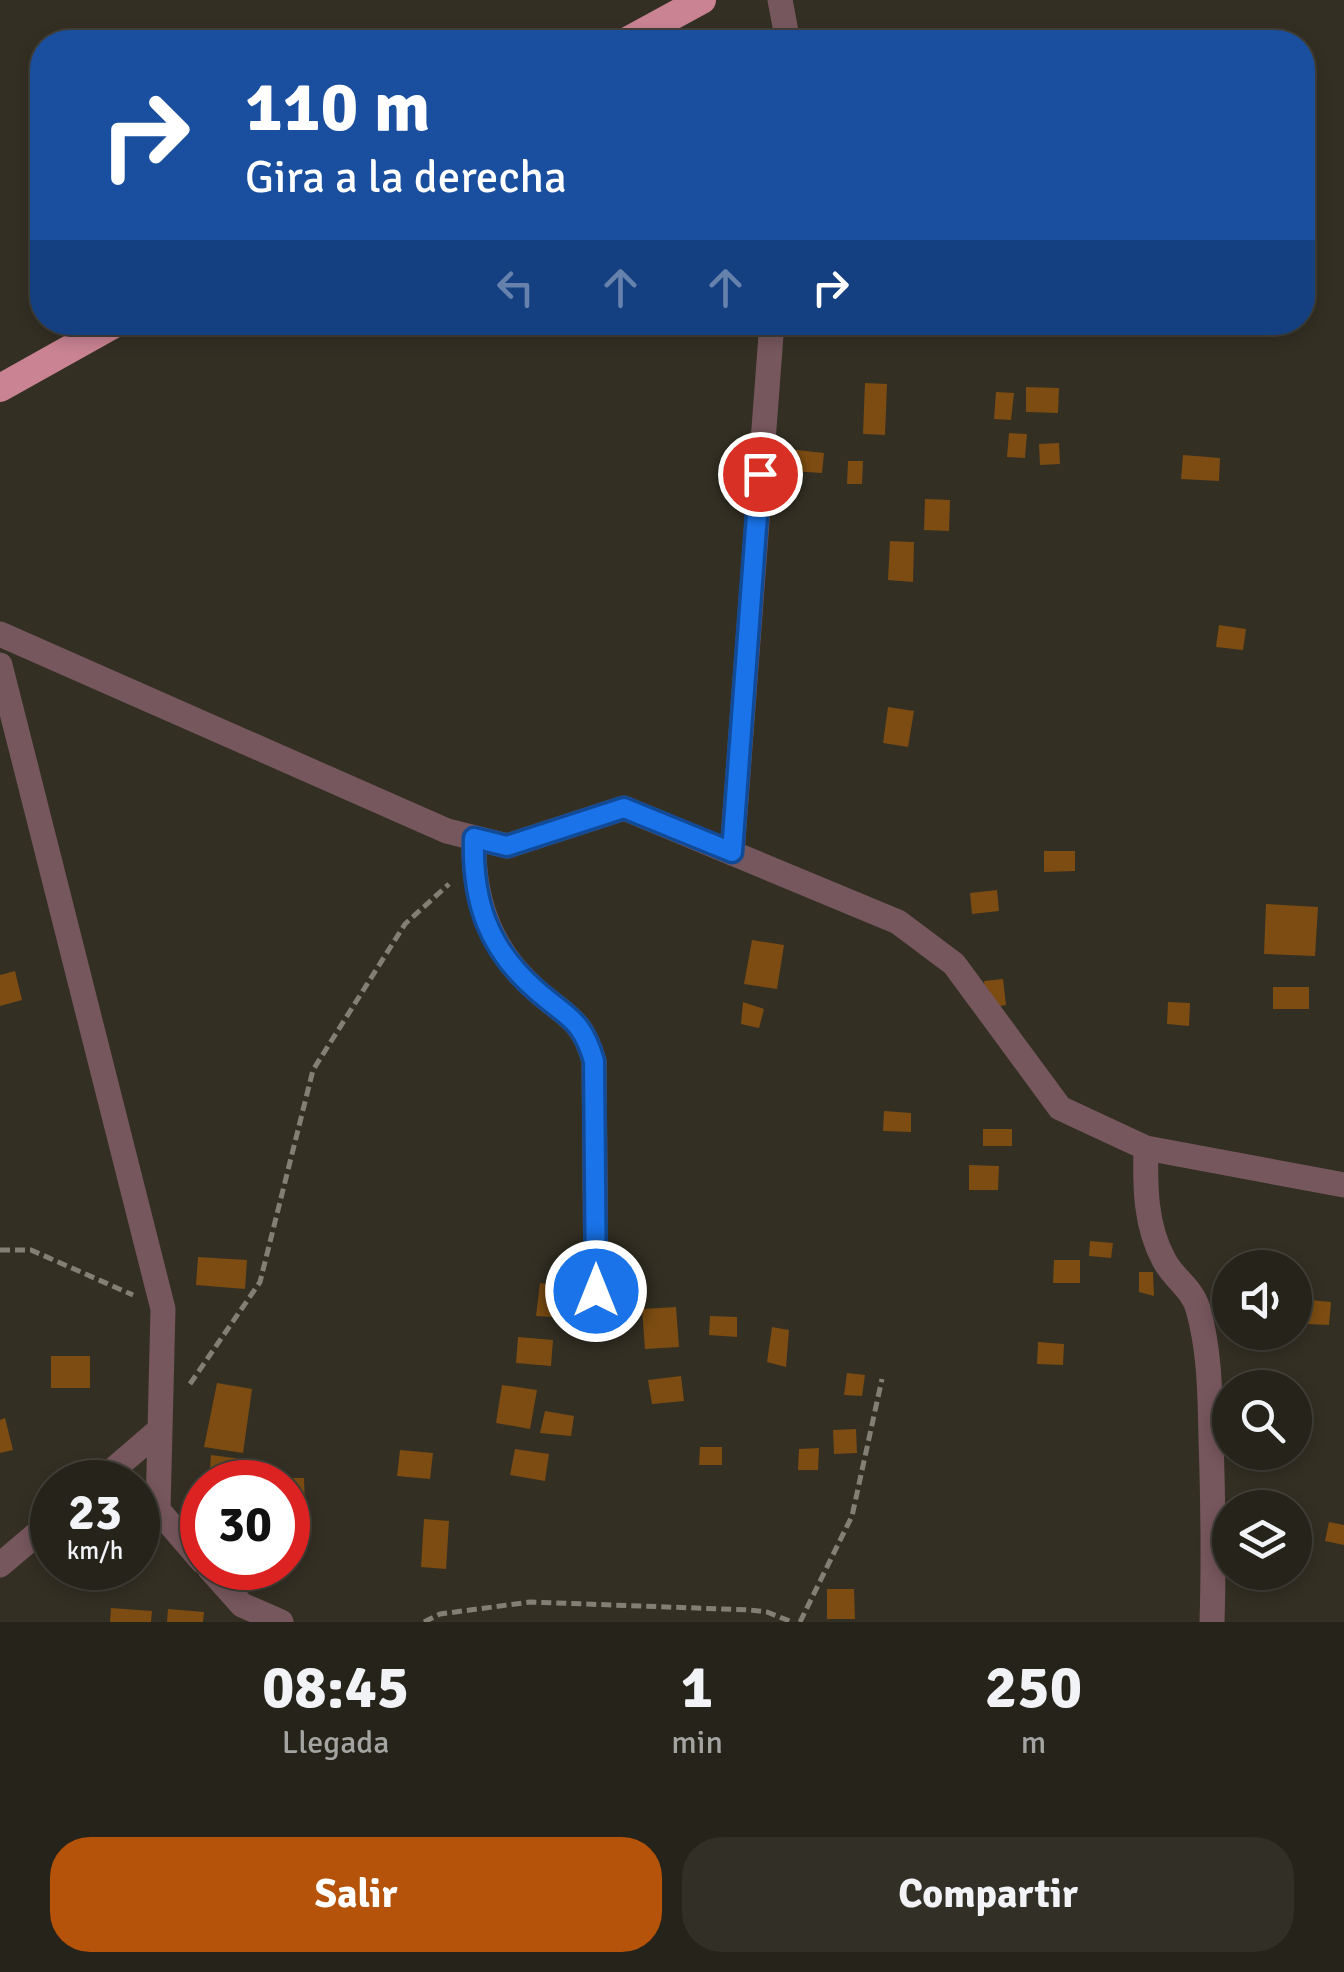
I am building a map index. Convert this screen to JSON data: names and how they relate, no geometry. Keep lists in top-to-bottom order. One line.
{"page":{"turn":["110 m","Gira a la derecha"],"speed":"23 km/h","limit":"30","eta":["08:45","Llegada","1","min","250","m"],"buttons":["Salir","Compartir"]}}
